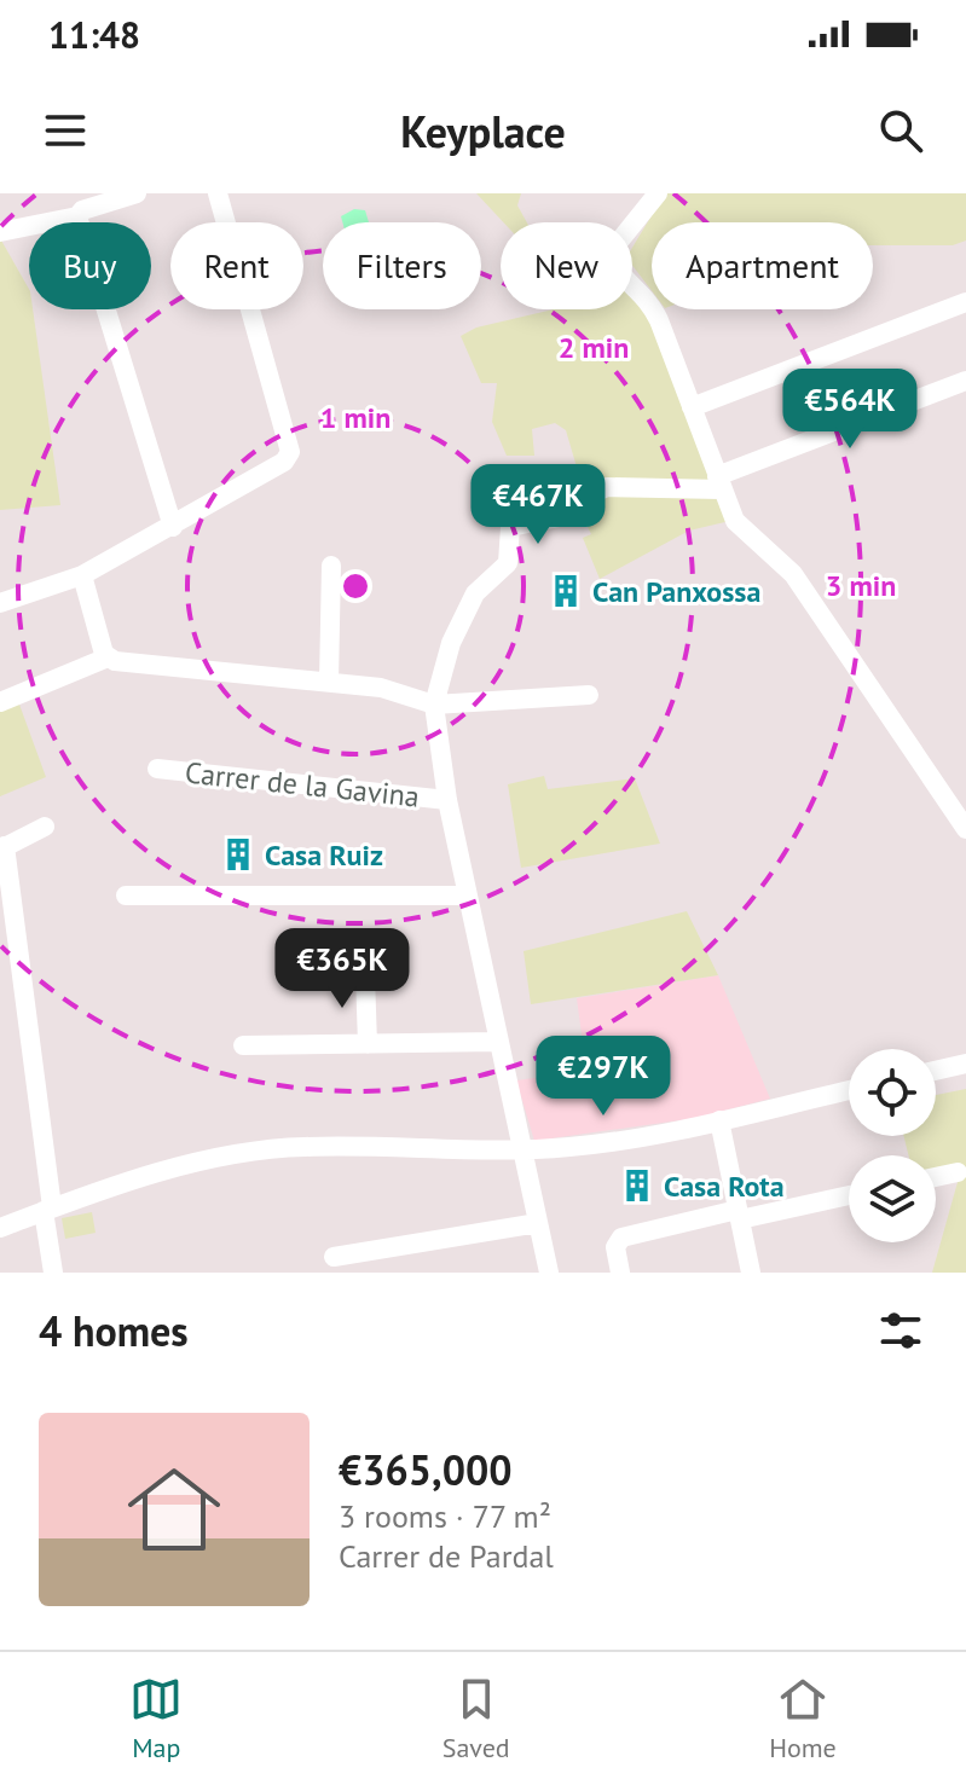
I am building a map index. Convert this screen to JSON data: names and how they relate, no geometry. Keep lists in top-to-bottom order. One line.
{"streets":{"street":["Carrer de la Gavina"]},"places":{"building":["Can Panxossa","Casa Ruiz","Casa Rota"]},"page":{"status":"11:48","header":"Keyplace","chip":["Buy","Rent","Filters","New","Apartment"],"price":["€564K","€467K","€365K","€297K"],"heading":"4 homes","list":[{"name":"€365,000","note":"3 rooms · 77 m² · Carrer de Pardal"}],"tabs":["Map","Saved","Home"]},"rings":["2 min","1 min","3 min"]}
